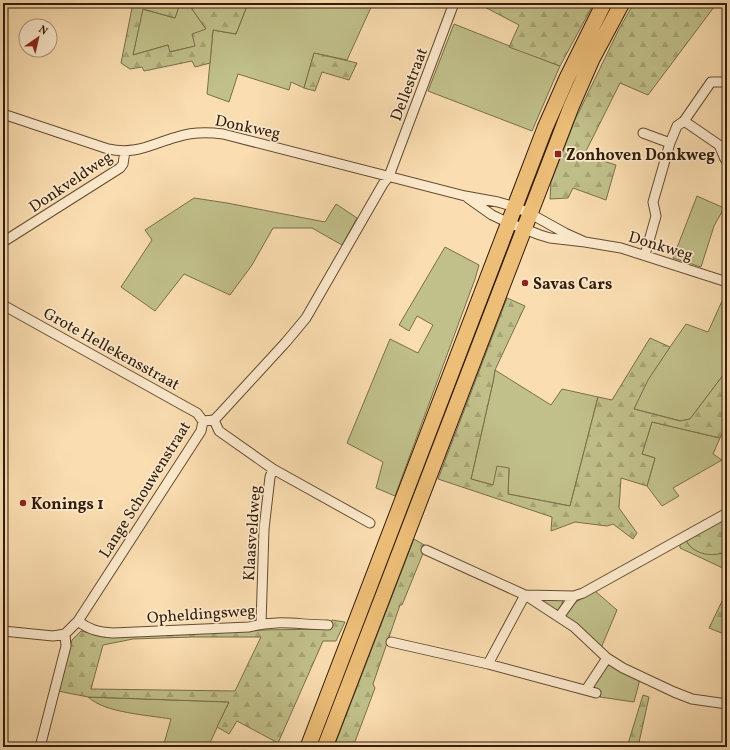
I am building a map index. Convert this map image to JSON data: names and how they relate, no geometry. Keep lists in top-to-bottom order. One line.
{"streets":{"street":["Dellestraat","Donkweg","Donkveldweg","Grote Hellekensstraat","Lange Schouwenstraat","Klaasveldweg","Opheldingsweg"]},"crossings":[["Dellestraat","Donkweg"],["Dellestraat","Lange Schouwenstraat"],["Donkweg","Donkveldweg"],["Donkweg","Lange Schouwenstraat"],["Grote Hellekensstraat","Lange Schouwenstraat"],["Lange Schouwenstraat","Opheldingsweg"],["Klaasveldweg","Opheldingsweg"]],"places":{"transit":["Zonhoven Donkweg"],"other":["Savas Cars","Konings 1"]},"north":"top right"}
